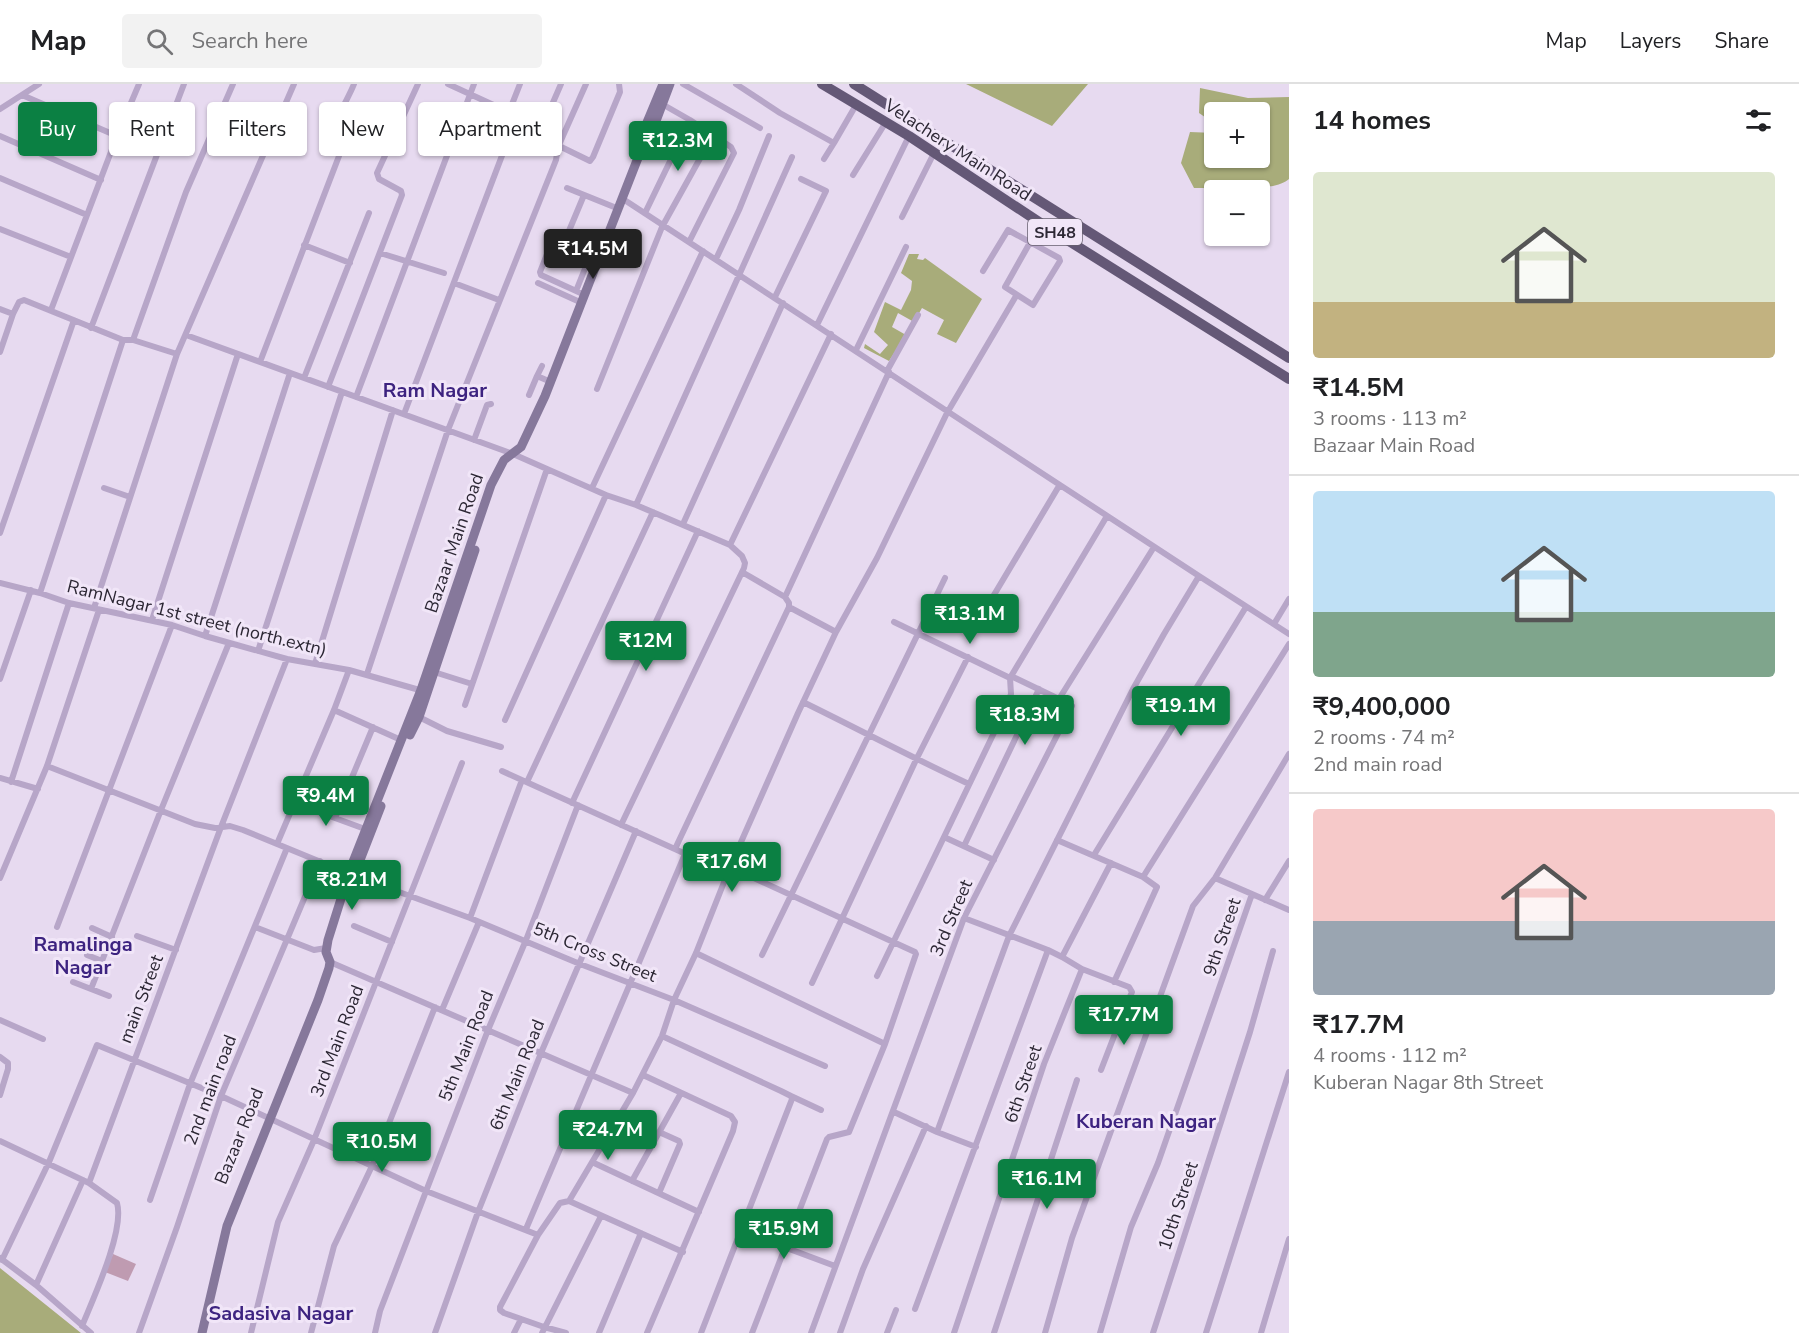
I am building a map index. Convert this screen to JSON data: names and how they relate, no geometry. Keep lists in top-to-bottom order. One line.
{"streets":{"main road":["Velachery Main Road","SH48","Bazaar Main Road","Bazaar Road"],"street":["RamNagar 1st street (north.extn)","3rd Street","9th Street","5th Cross Street","main Street","3rd Main Road","5th Main Road","6th Main Road","6th Street","2nd main road","10th Street"]},"crossings":[["Bazaar Main Road","RamNagar 1st street (north.extn)"],["Bazaar Main Road","Bazaar Road"],["RamNagar 1st street (north.extn)","main Street"],["RamNagar 1st street (north.extn)","Bazaar Road"],["5th Cross Street","main Street"],["5th Cross Street","3rd Main Road"],["5th Cross Street","5th Main Road"],["5th Cross Street","6th Main Road"],["5th Cross Street","2nd main road"],["5th Cross Street","Bazaar Road"]],"districts":["Ram Nagar","Ramalinga Nagar","Kuberan Nagar","Sadasiva Nagar"],"page":{"header":"Map","search":"Search here","nav":["Map","Layers","Share"],"heading":"14 homes","map_buttons":["+","−"],"chip":["Buy","Rent","Filters","New","Apartment"],"price":["₹12.3M","₹14.5M","₹13.1M","₹12M","₹19.1M","₹18.3M","₹9.4M","₹17.6M","₹8.21M","₹17.7M","₹24.7M","₹10.5M","₹16.1M","₹15.9M"],"list":[{"name":"₹14.5M","note":"3 rooms · 113 m² · Bazaar Main Road"},{"name":"₹9,400,000","note":"2 rooms · 74 m² · 2nd main road"},{"name":"₹17.7M","note":"4 rooms · 112 m² · Kuberan Nagar 8th Street"}]}}
